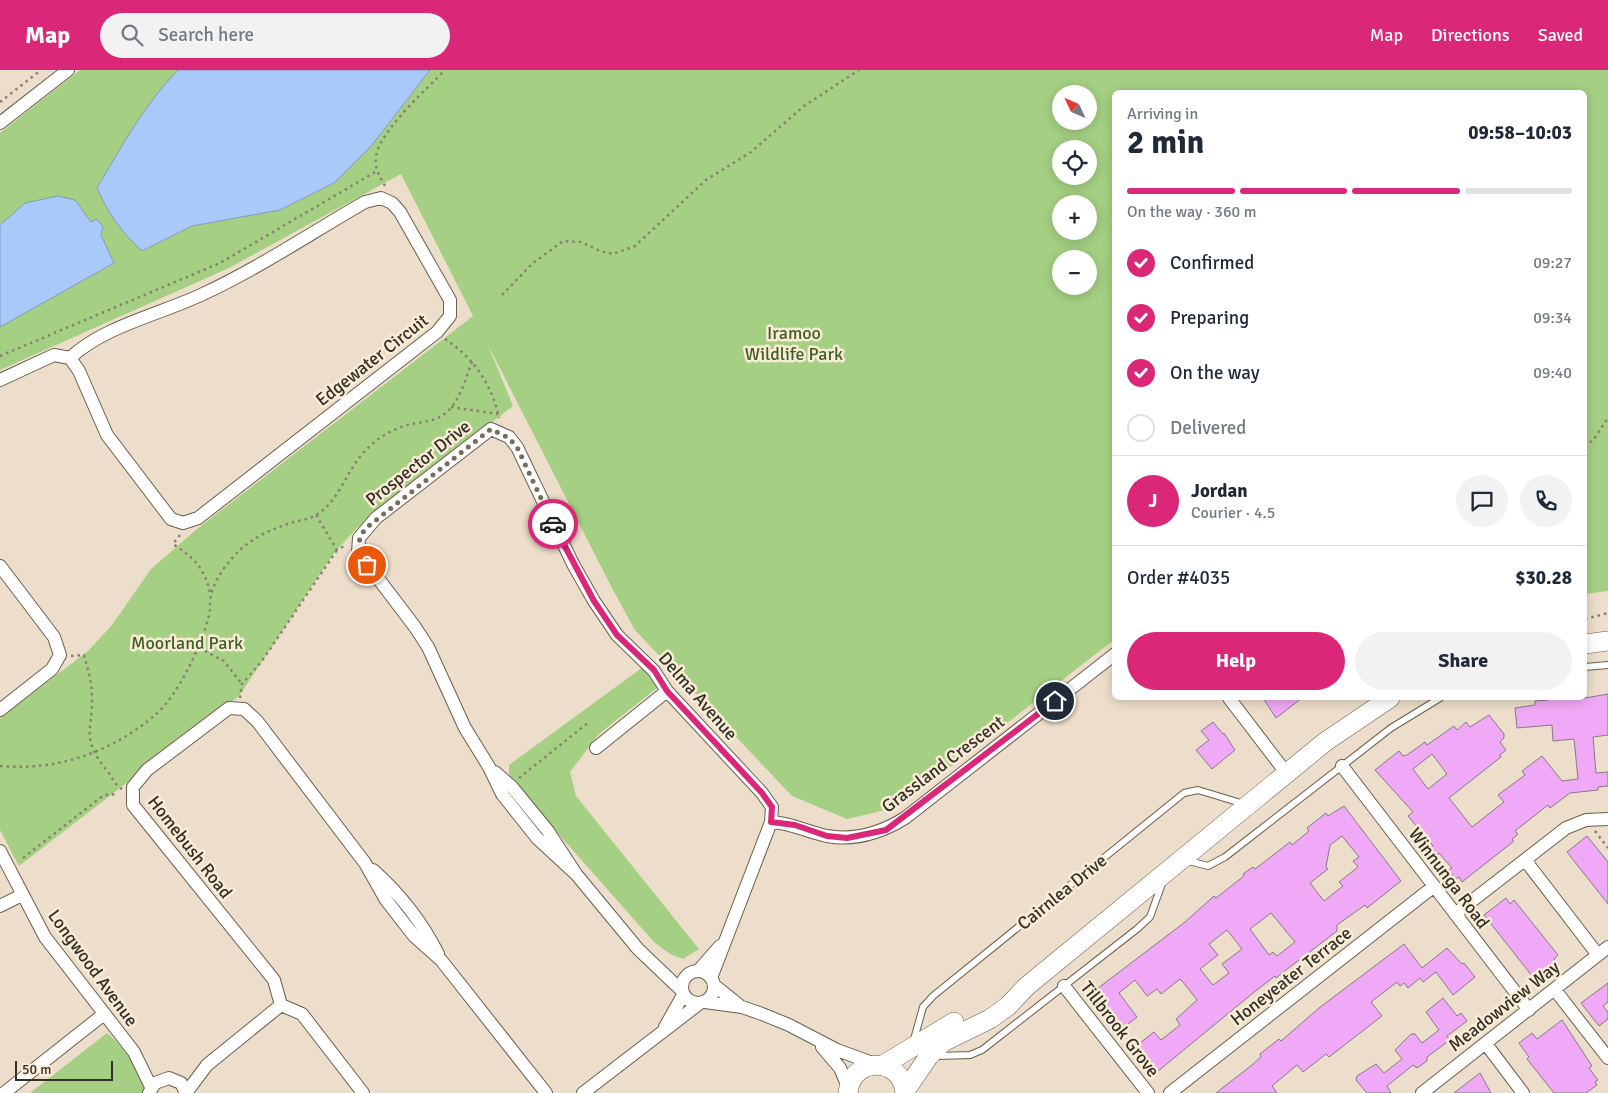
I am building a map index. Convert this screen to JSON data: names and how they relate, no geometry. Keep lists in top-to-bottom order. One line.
{"streets":{"street":["Edgewater Circuit","Prospector Drive","Delma Avenue","Grassland Crescent","Homebush Road","Winnunga Road","Longwood Avenue","Honeyeater Terrace","Meadowview Way","Tillbrook Grove"],"lane":["Cairnlea Drive"]},"crossings":[["Prospector Drive","Delma Avenue"],["Delma Avenue","Grassland Crescent"],["Winnunga Road","Honeyeater Terrace"],["Winnunga Road","Meadowview Way"]],"parks":["Iramoo Wildlife Park","Moorland Park"],"scale_bar":"50 m","north":"top left","page":{"header":"Map","search":"Search here","nav":["Map","Directions","Saved"],"map_buttons":["+","−"],"heading":["2 min","Arriving in","09:58–10:03"],"panel":["Jordan","Courier · 4.5","Order #4035","$30.28"],"bar":"On the way · 360 m","list":[["Confirmed","09:27"],["Preparing","09:34"],["On the way","09:40"],"Delivered"],"round":"J","buttons":["Help","Share"],"scale":"50 m"}}
